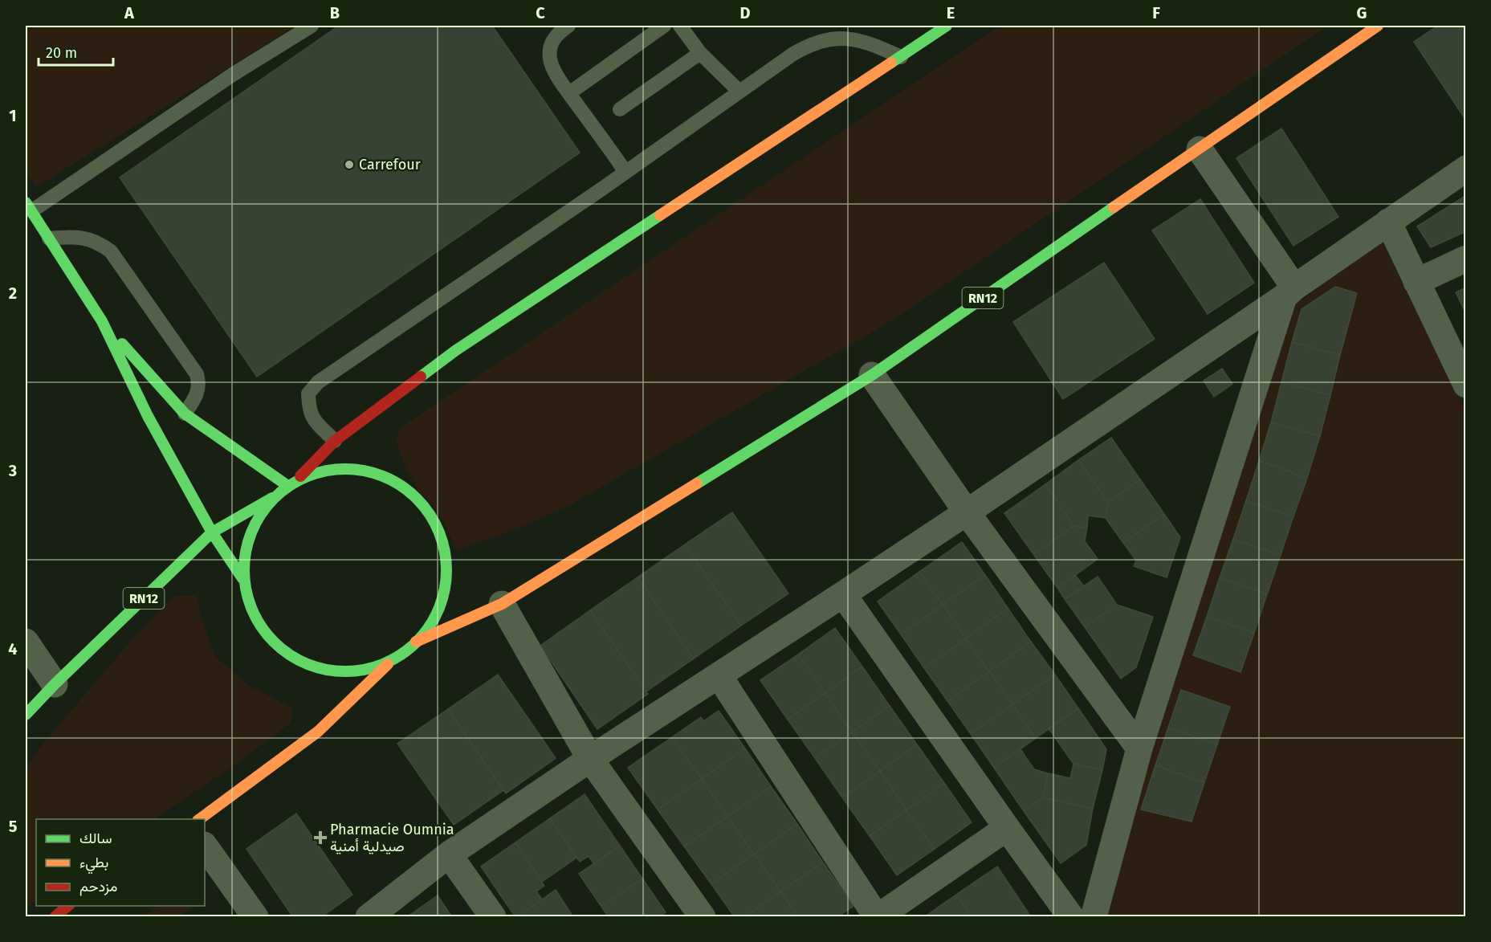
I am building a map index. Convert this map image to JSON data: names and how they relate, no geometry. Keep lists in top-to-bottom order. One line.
{"streets":{"main road":["RN12"]},"places":{"other":["Carrefour"],"health":["Pharmacie Oumnia صيدلية أمنية"]},"legend":["سالك","بطيء","مزدحم"],"scale_bar":"20 m","grid":{"columns":["A","B","C","D","E","F","G"],"rows":["1","2","3","4","5"]}}
